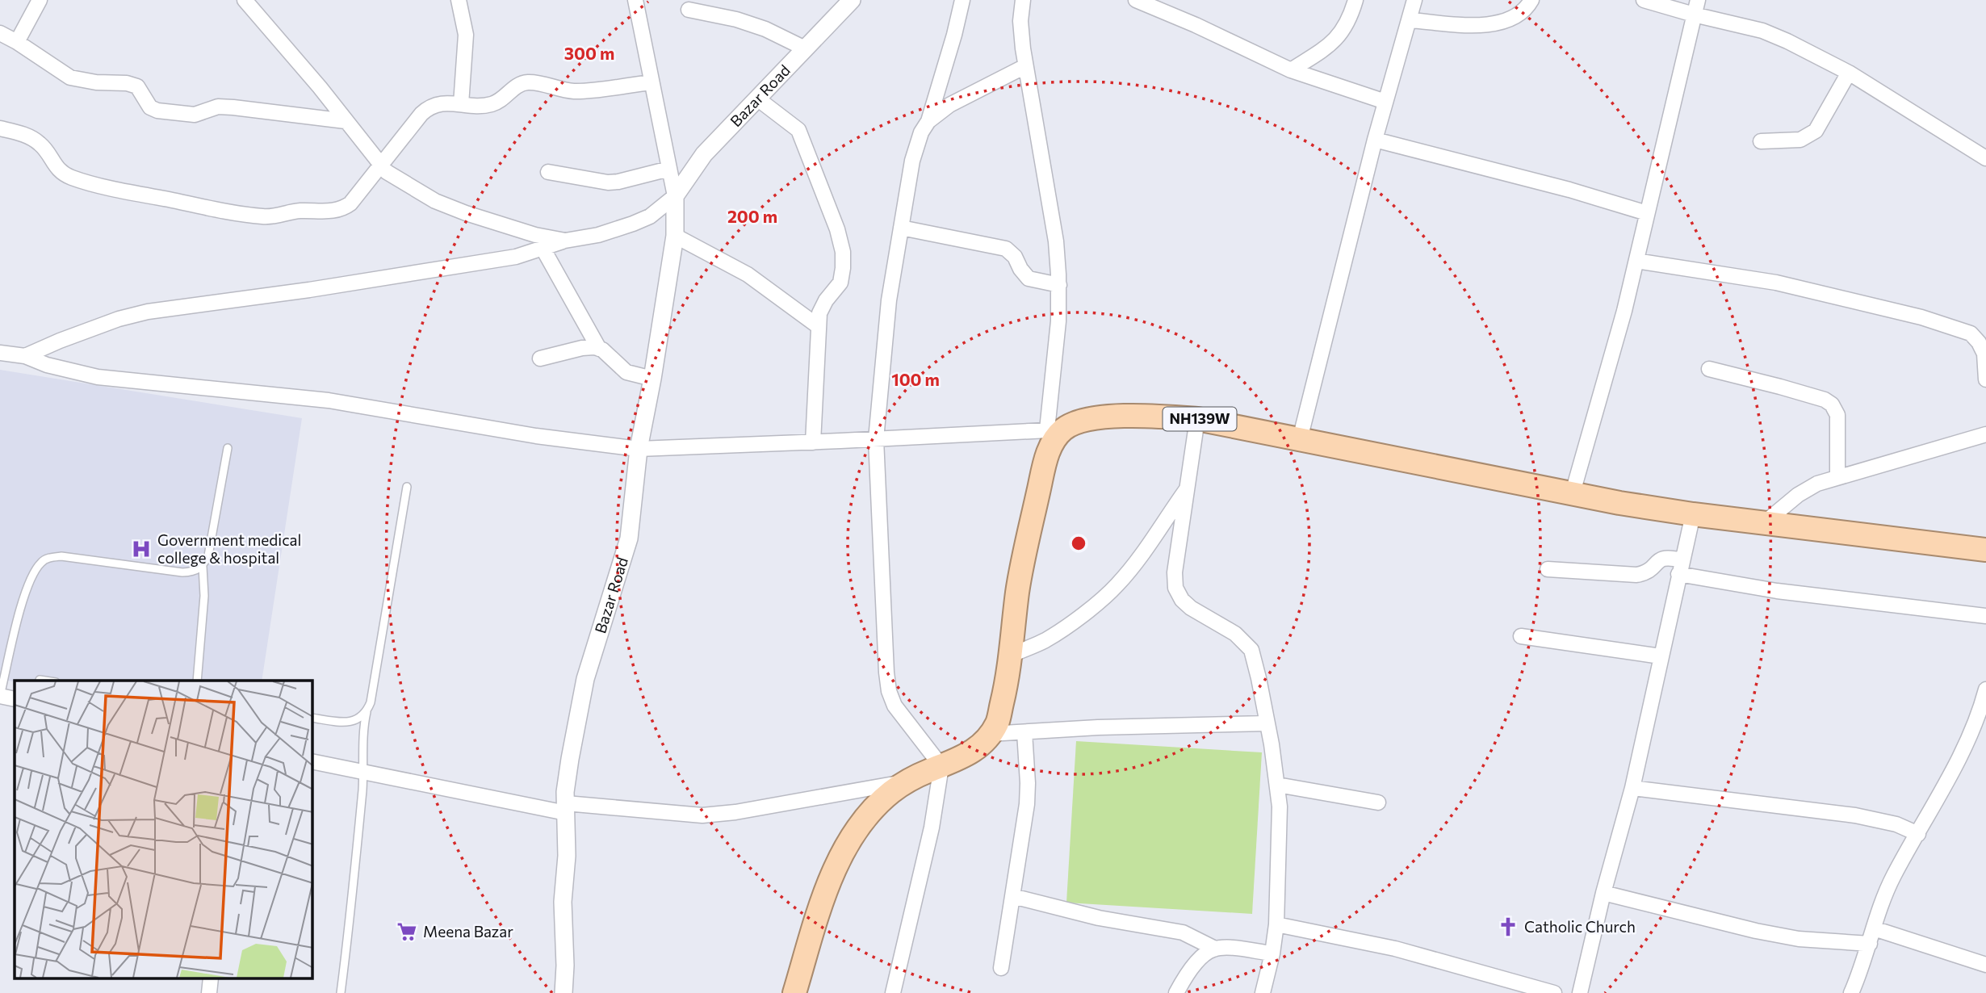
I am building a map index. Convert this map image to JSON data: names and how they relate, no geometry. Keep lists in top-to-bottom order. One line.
{"streets":{"highway":["NH139W"],"street":["Bazar Road"]},"places":{"hospital":["Government medical college & hospital"],"church":["Catholic Church"],"supermarket":["Meena Bazar"]},"rings":["300 m","200 m","100 m"]}
